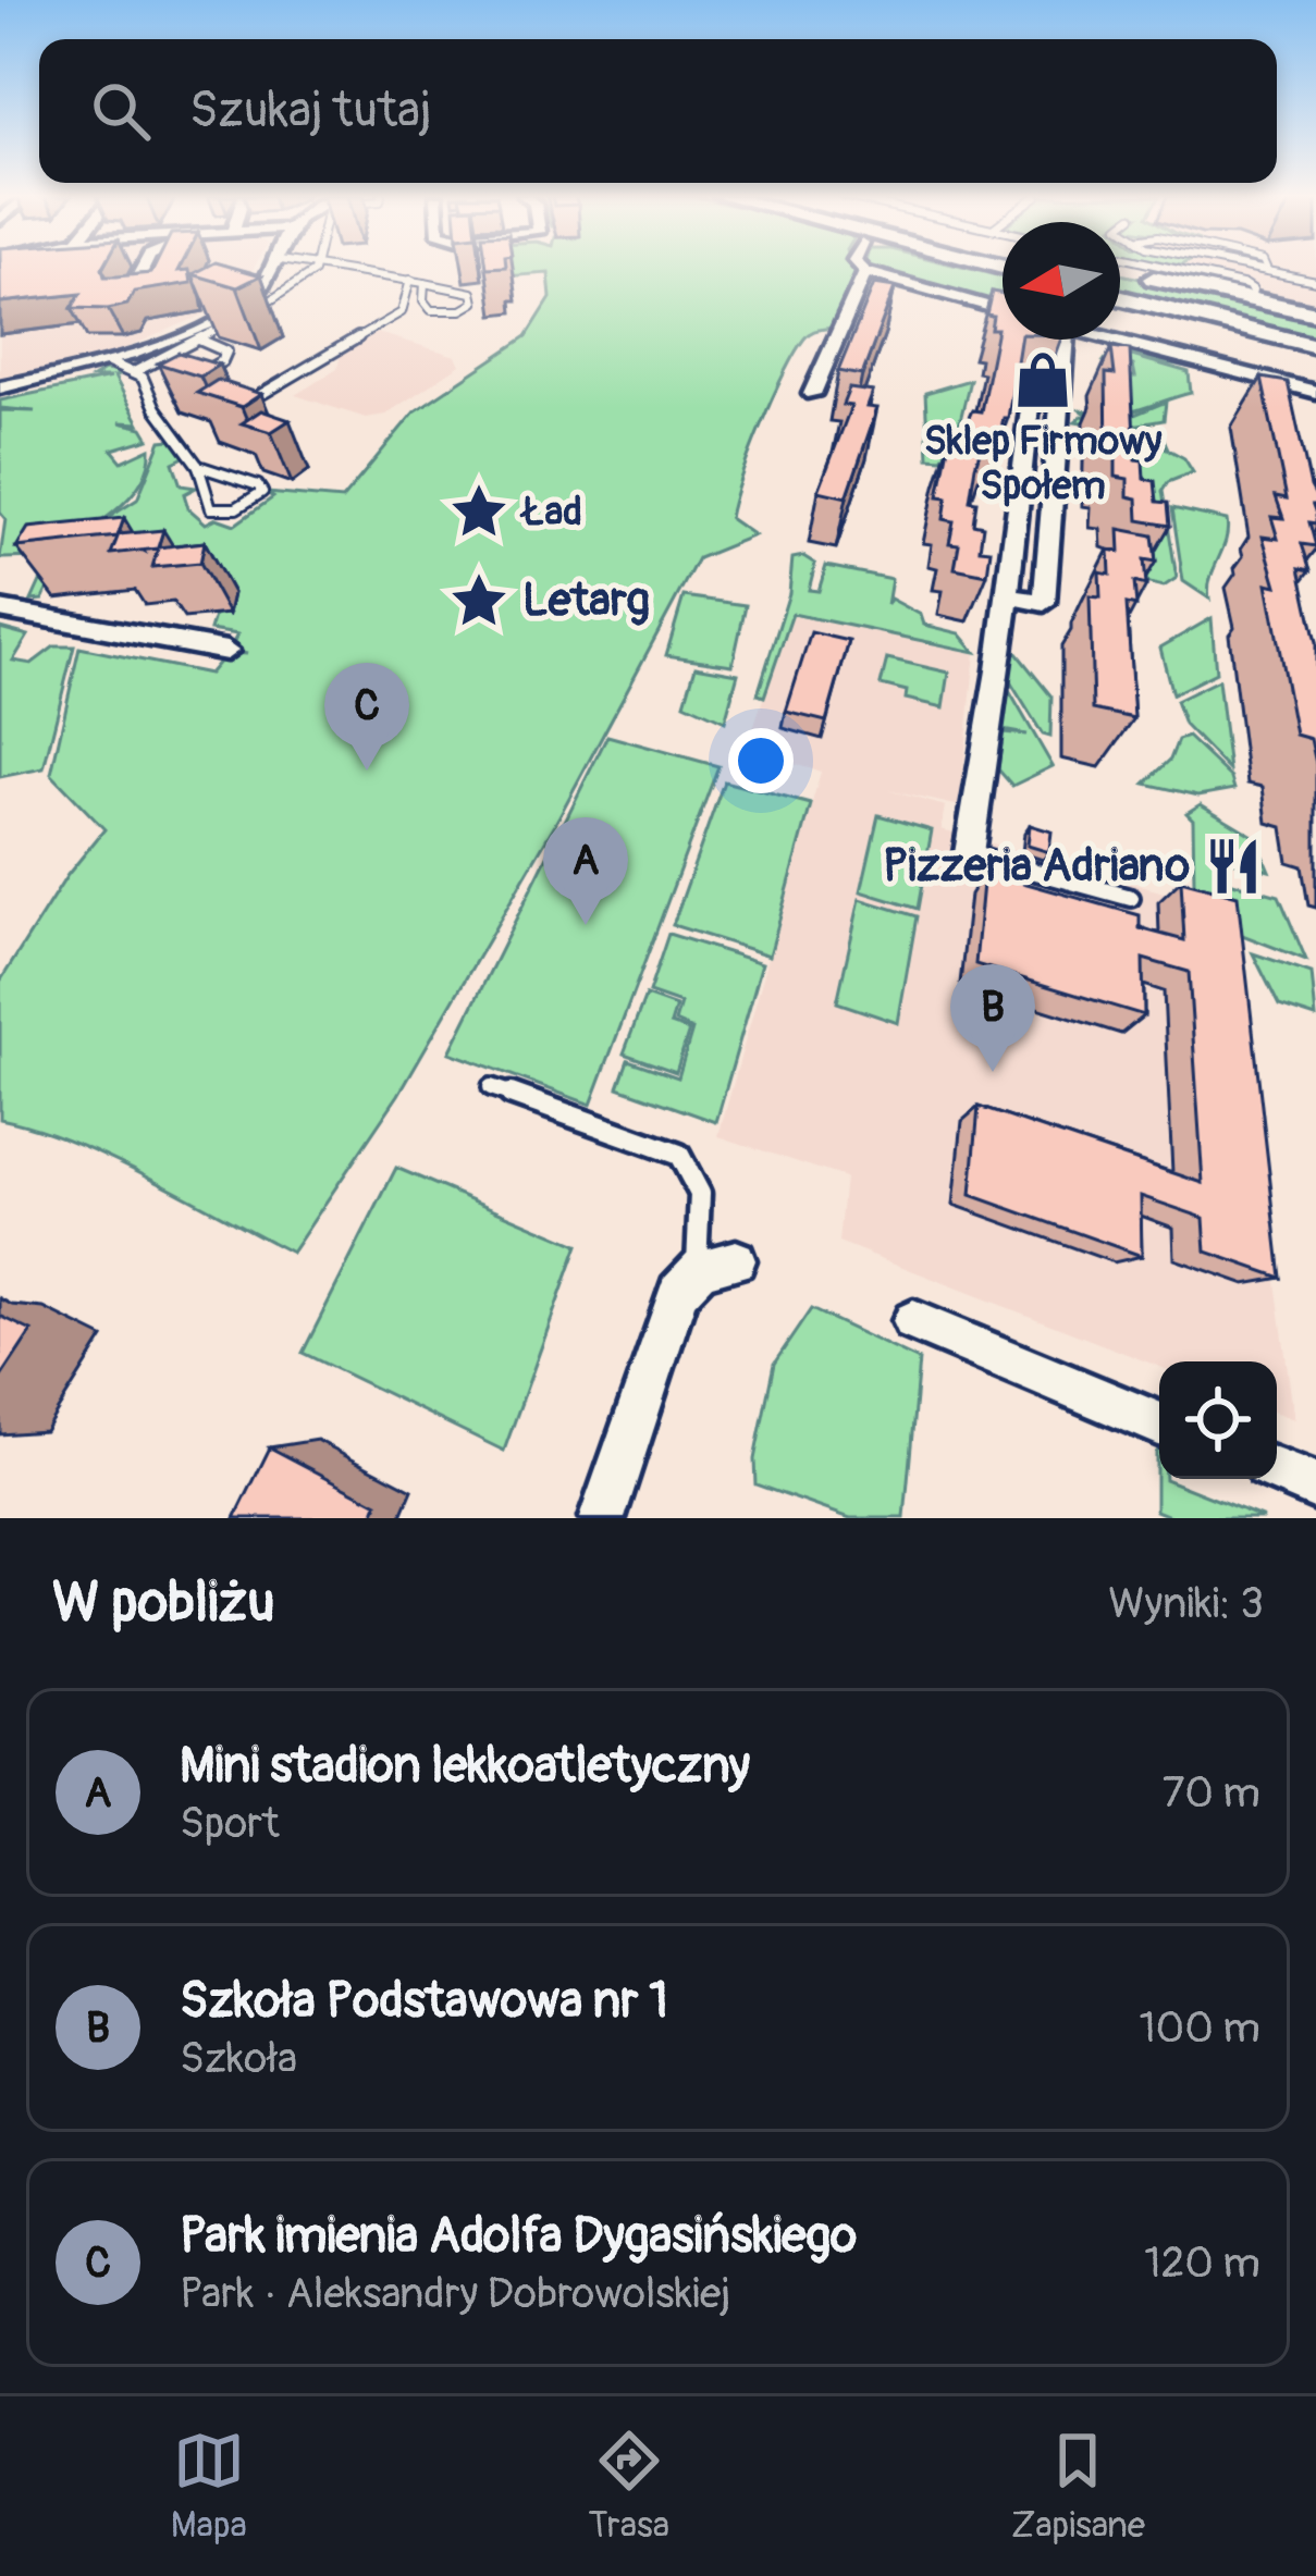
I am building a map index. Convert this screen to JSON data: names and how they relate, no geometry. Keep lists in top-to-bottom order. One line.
{"places":{"shop":["Sklep Firmowy Społem"],"place":["Ład","Letarg"],"restaurant":["Pizzeria Adriano"]},"north":"left","page":{"search":"Szukaj tutaj","pins":["C","A","B"],"heading":["W pobliżu","Wyniki: 3"],"list":[{"mark":"A","name":"Mini stadion lekkoatletyczny","note":"Sport","value":"70 m"},{"mark":"B","name":"Szkoła Podstawowa nr 1","note":"Szkoła","value":"100 m"},{"mark":"C","name":"Park imienia Adolfa Dygasińskiego","note":"Park · Aleksandry Dobrowolskiej","value":"120 m"}],"nav":["Mapa","Trasa","Zapisane"]}}
